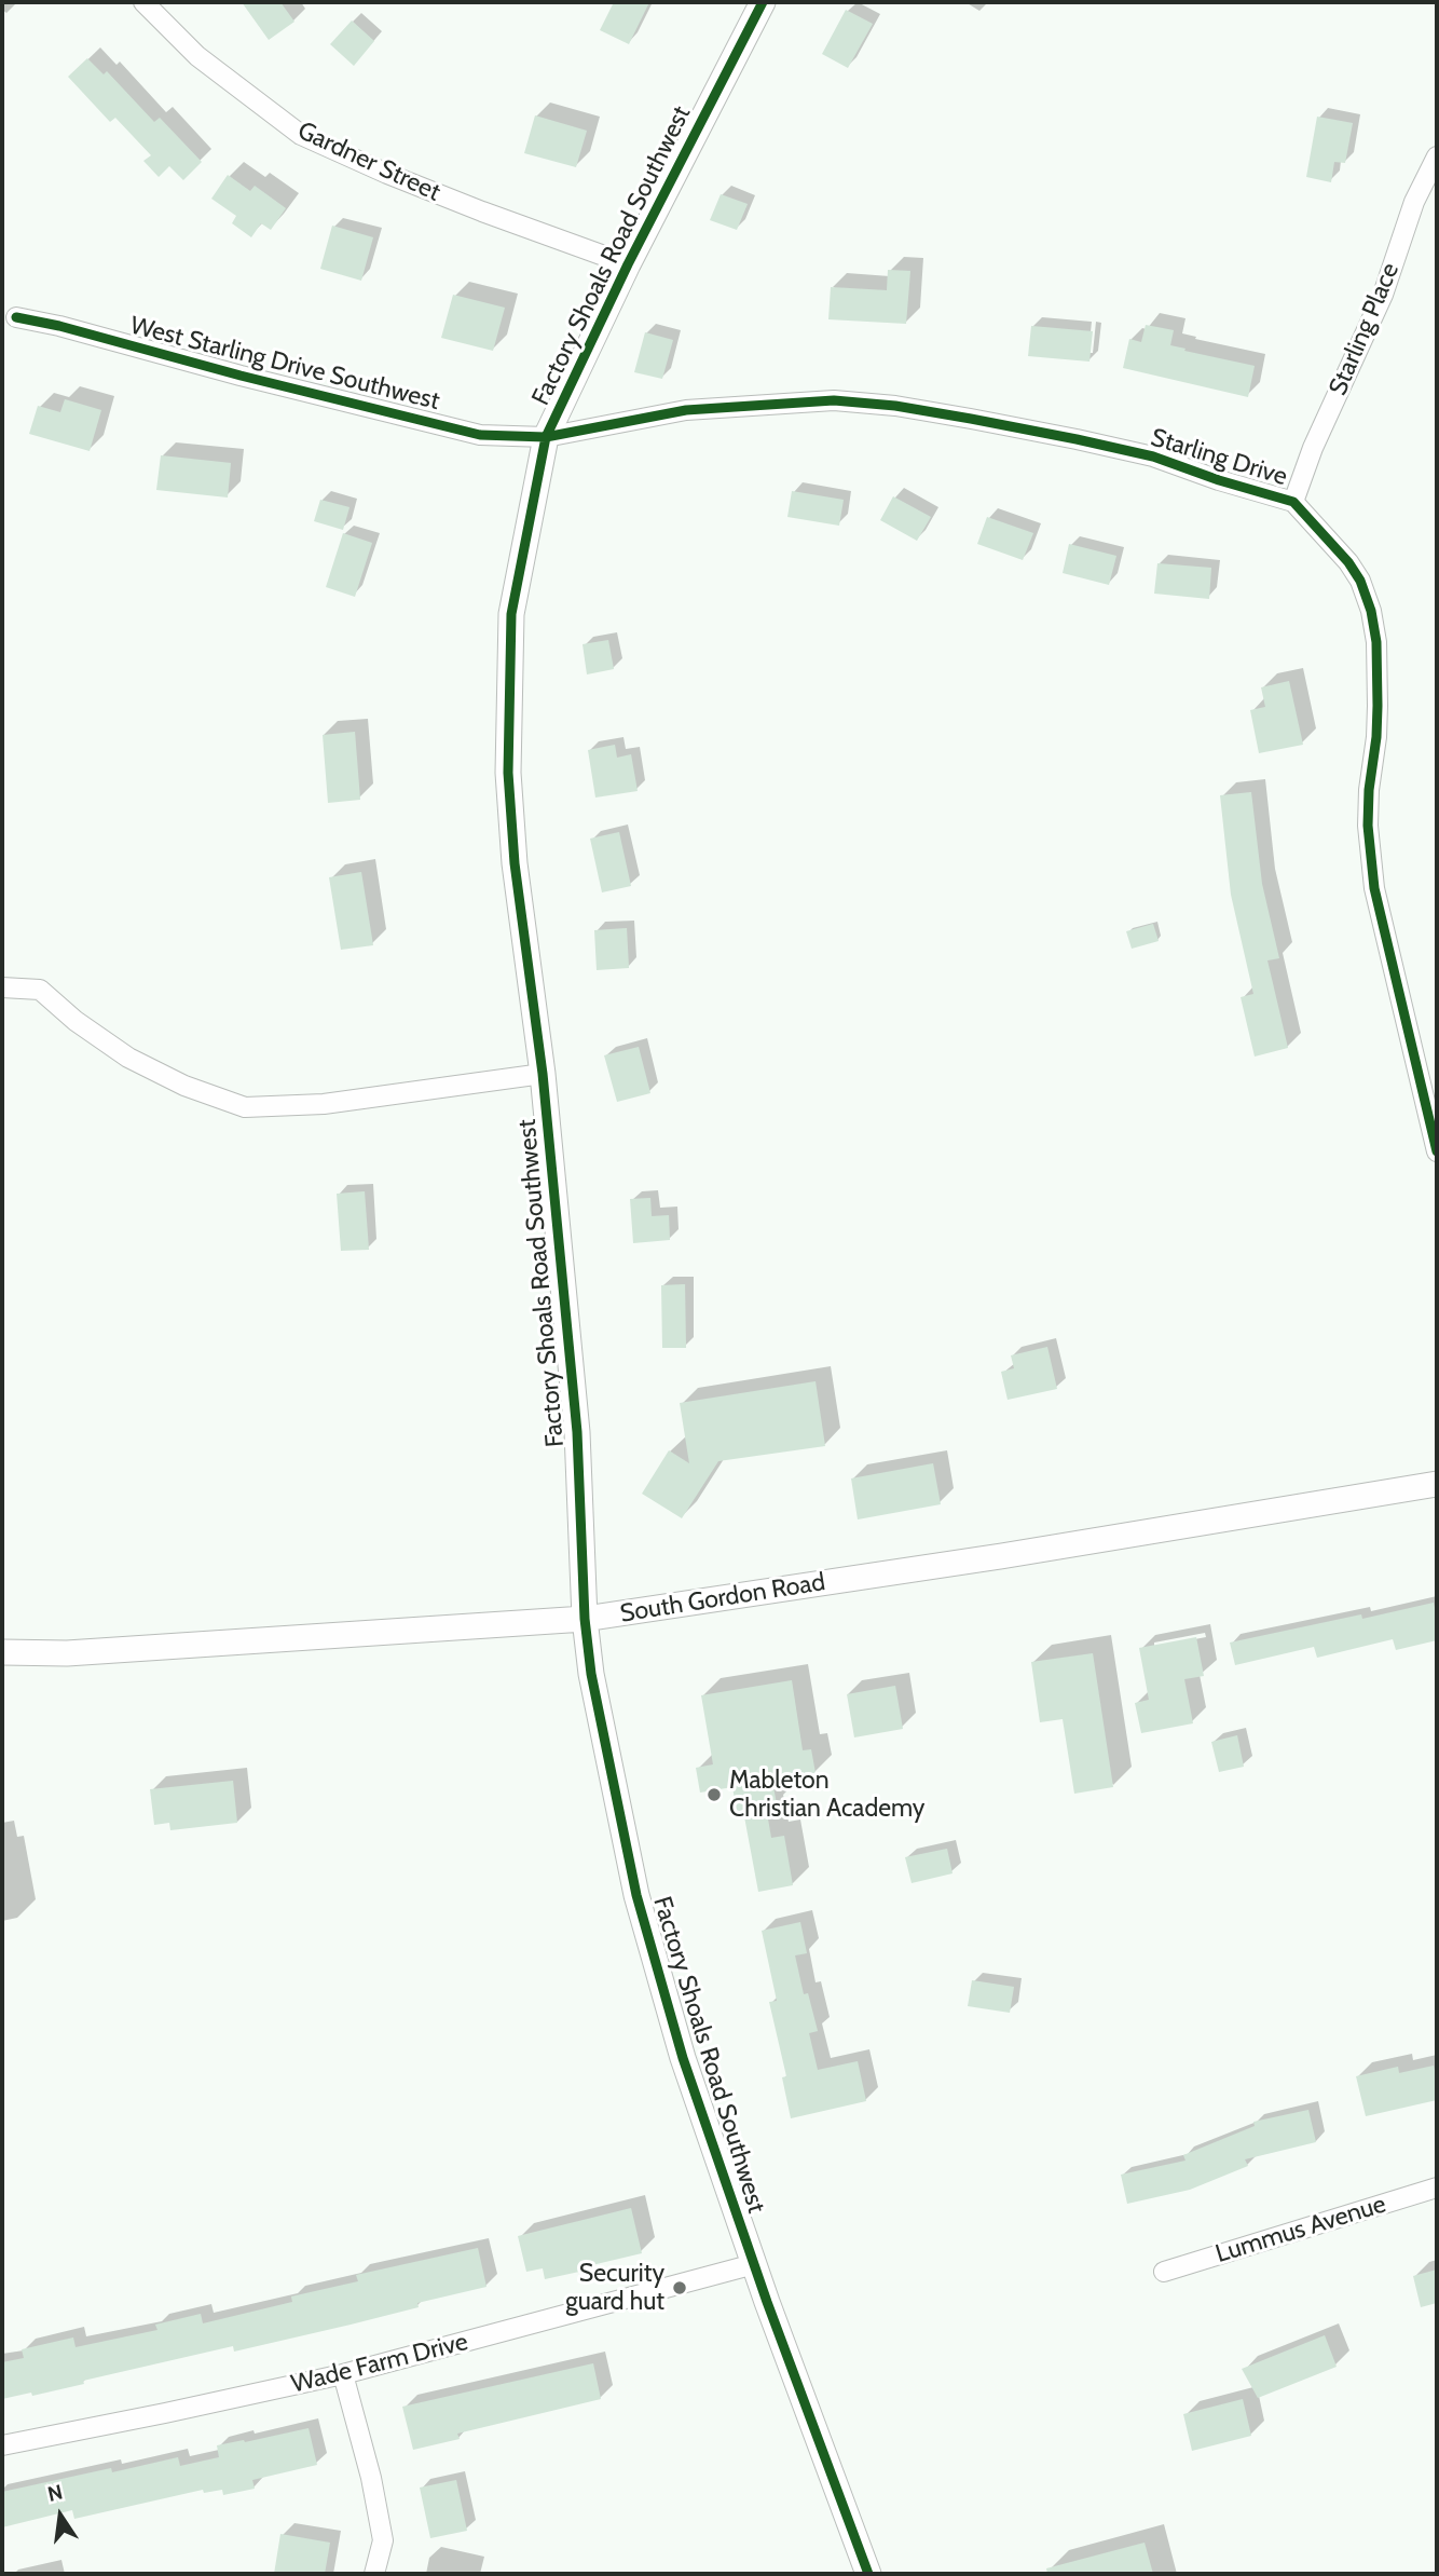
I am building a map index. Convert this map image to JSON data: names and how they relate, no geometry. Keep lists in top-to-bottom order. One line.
{"streets":{"street":["Gardner Street","Factory Shoals Road Southwest","Starling Place","West Starling Drive Southwest","Starling Drive","South Gordon Road","Lummus Avenue","Wade Farm Drive"]},"crossings":[["Gardner Street","Factory Shoals Road Southwest"],["Factory Shoals Road Southwest","West Starling Drive Southwest"],["Factory Shoals Road Southwest","Starling Drive"],["Factory Shoals Road Southwest","South Gordon Road"],["Factory Shoals Road Southwest","Wade Farm Drive"],["Starling Place","Starling Drive"],["West Starling Drive Southwest","Starling Drive"]],"places":["Mableton Christian Academy","Security guard hut"],"north":"top"}
